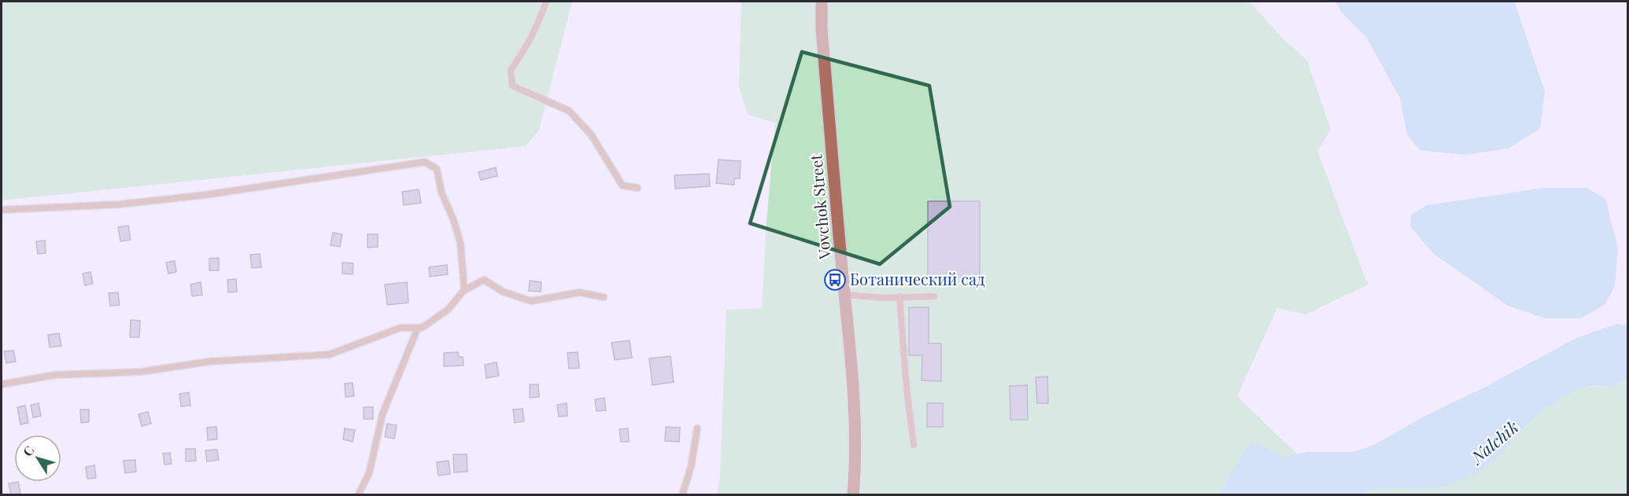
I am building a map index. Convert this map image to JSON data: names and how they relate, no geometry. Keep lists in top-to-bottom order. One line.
{"streets":{"street":["Vovchok Street"]},"water":["Nalchik"],"places":{"bus stop":["Ботанический сад"]},"north":"top left"}
